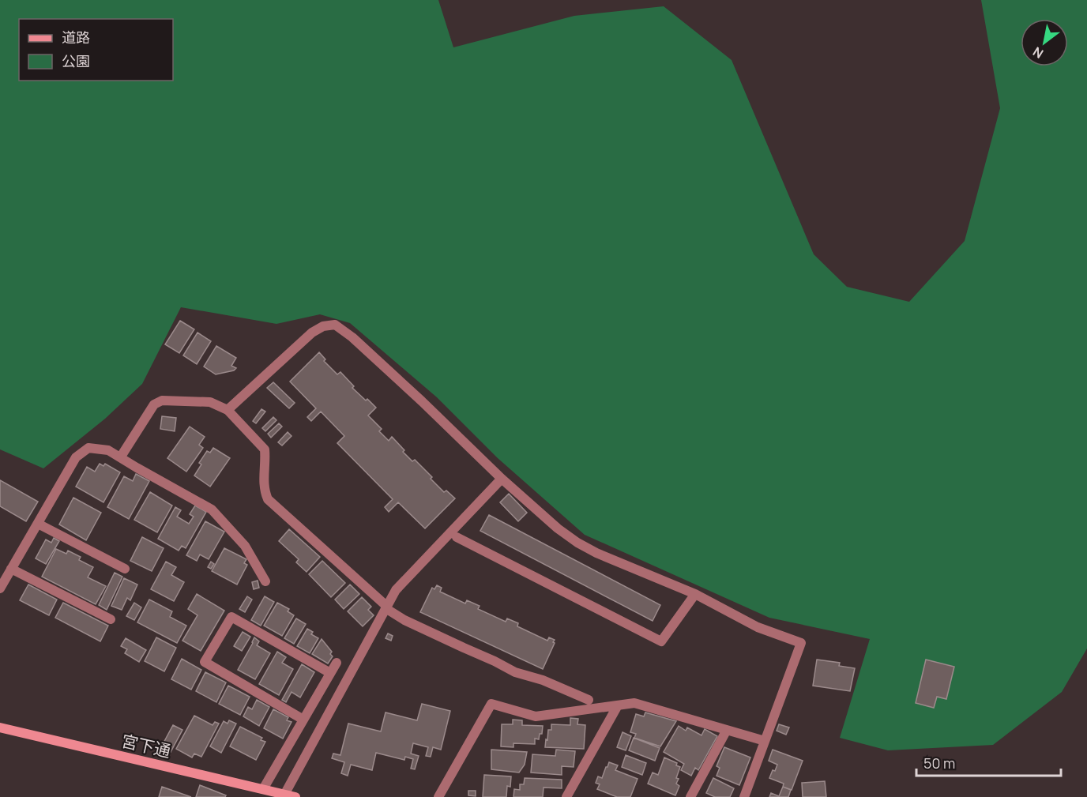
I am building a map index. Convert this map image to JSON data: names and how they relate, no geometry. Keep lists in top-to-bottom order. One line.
{"streets":{"street":["宮下通"]},"legend":["道路","公園"],"scale_bar":"50 m","north":"bottom left"}
